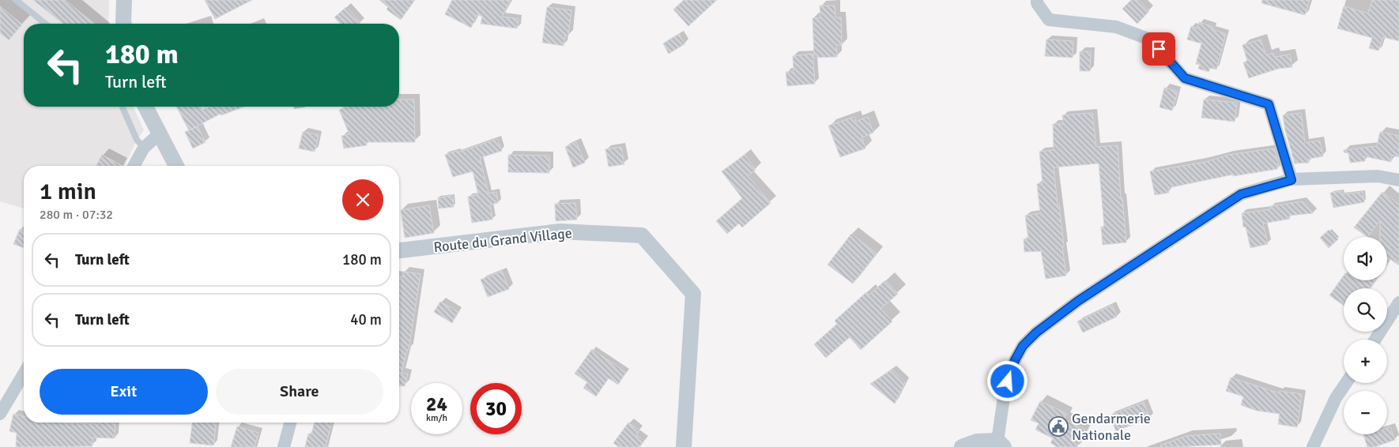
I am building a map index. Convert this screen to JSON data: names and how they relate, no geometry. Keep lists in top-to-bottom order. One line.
{"streets":{"street":["Route du Grand Village"]},"places":{"public building":["Gendarmerie Nationale"]},"page":{"turn":["180 m","Turn left"],"heading":["1 min","280 m · 07:32"],"list":[{"name":"Turn left","value":"180 m"},{"name":"Turn left","value":"40 m"}],"map_buttons":["+","−"],"buttons":["Exit","Share"],"speed":"24 km/h","limit":"30"}}
